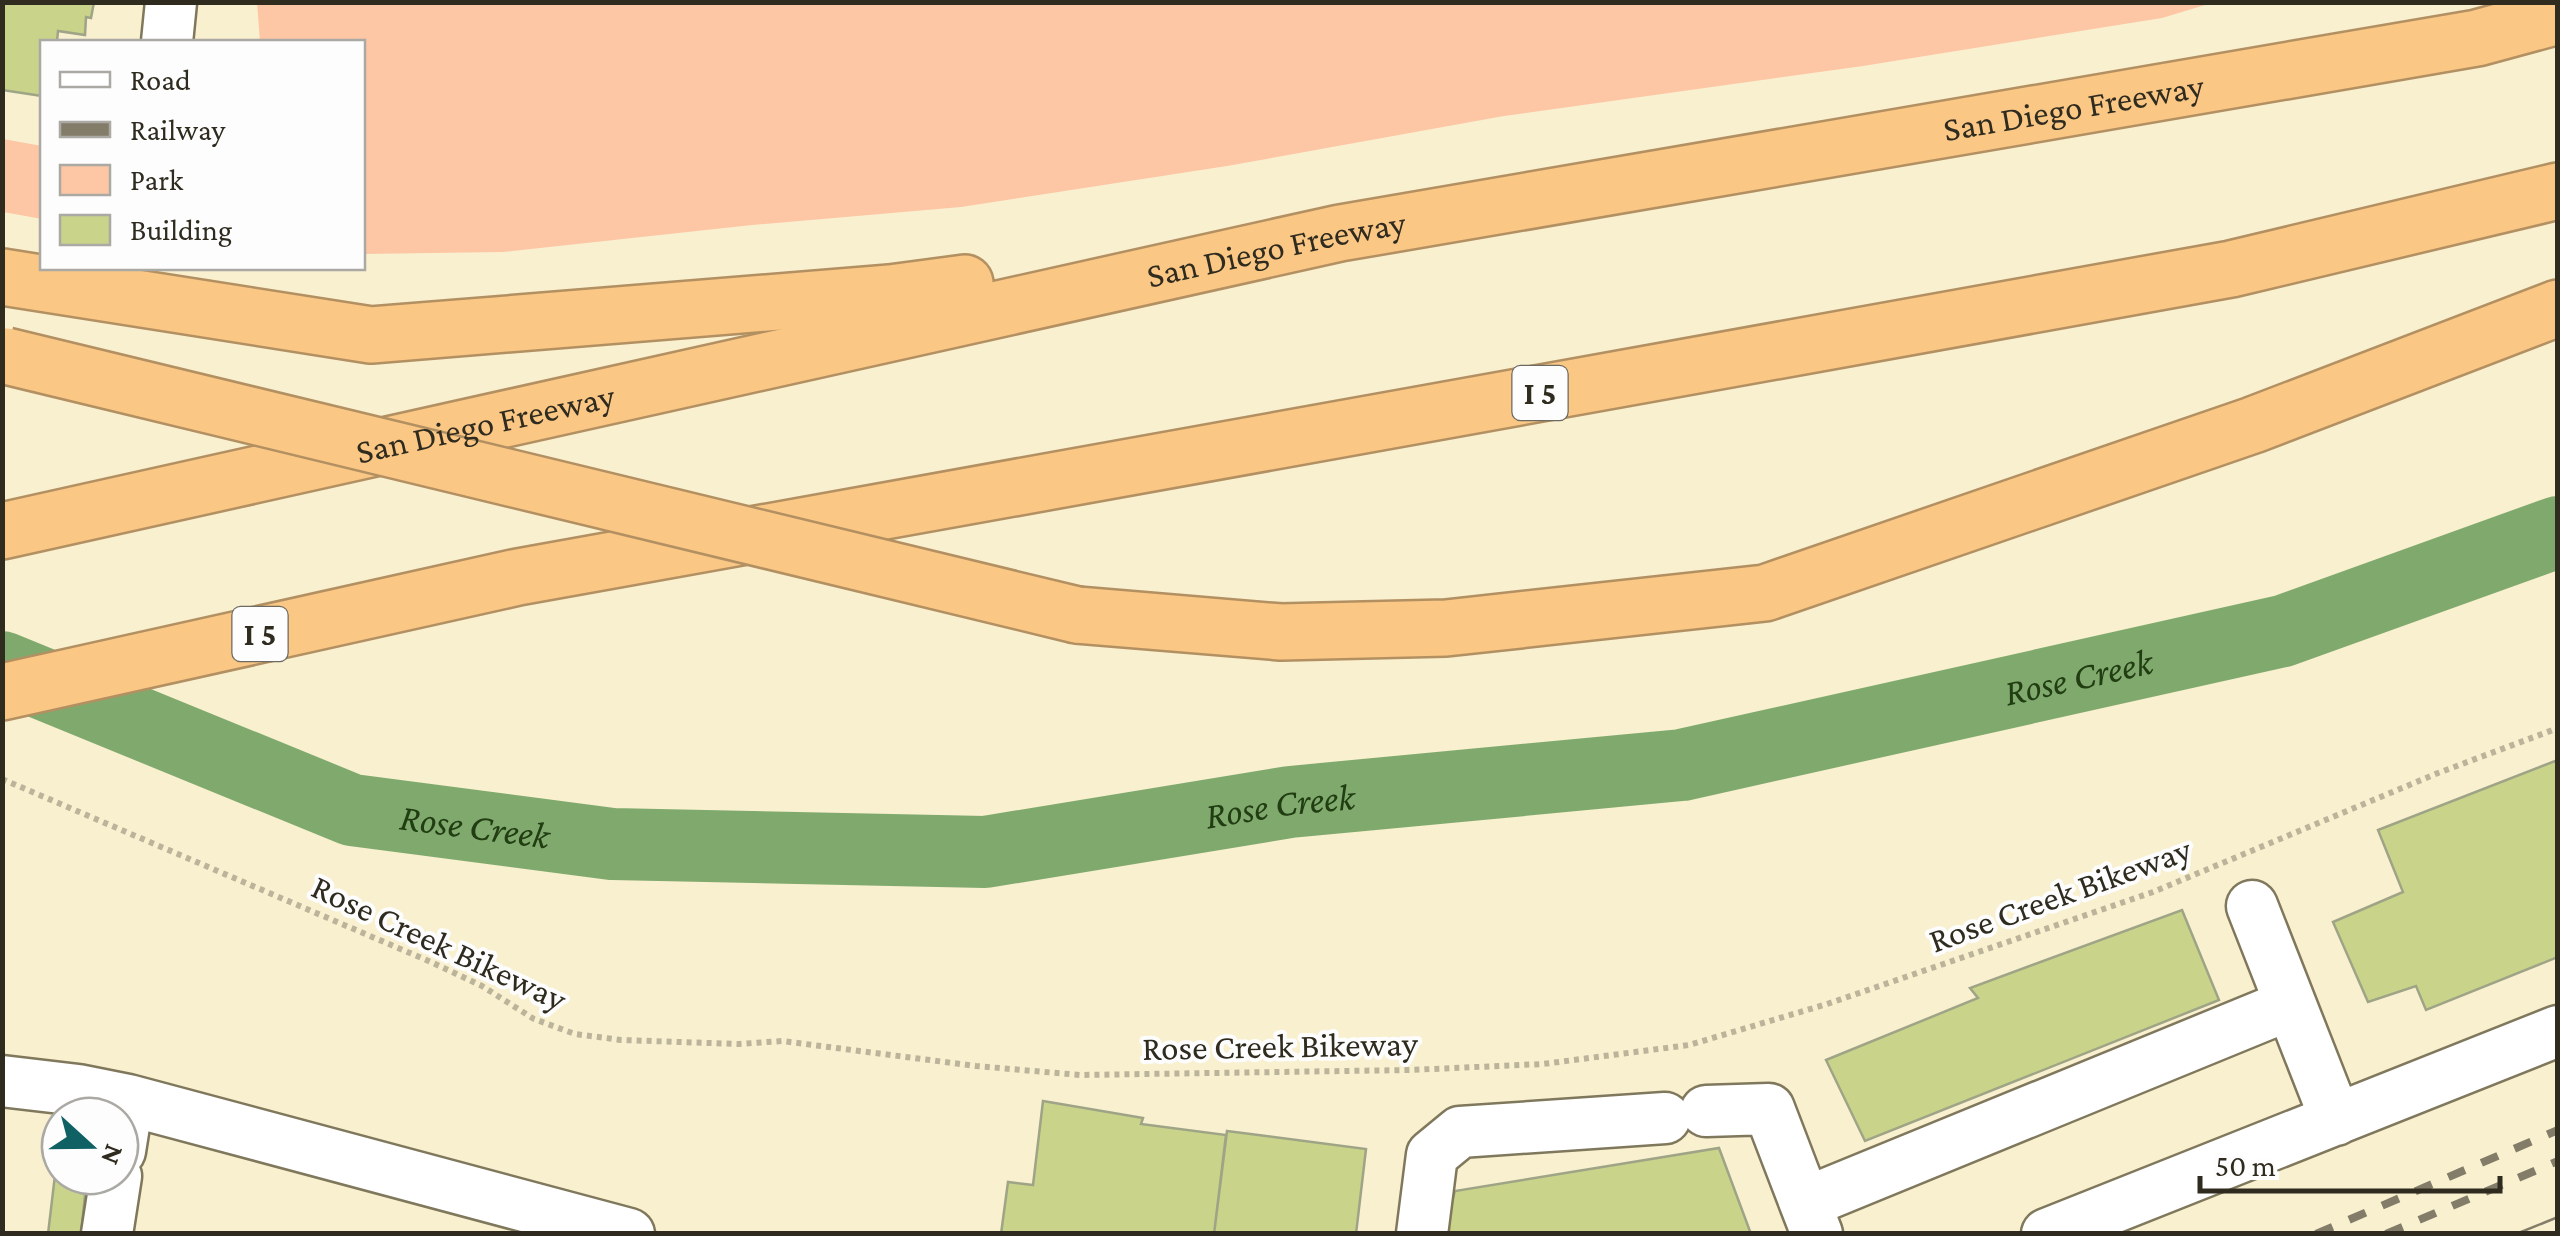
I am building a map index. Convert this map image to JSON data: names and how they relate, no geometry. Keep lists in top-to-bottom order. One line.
{"streets":{"highway":["San Diego Freeway","I 5"],"path":["Rose Creek Bikeway"]},"water":["Rose Creek"],"legend":["Road","Railway","Park","Building"],"scale_bar":"50 m","north":"right"}
